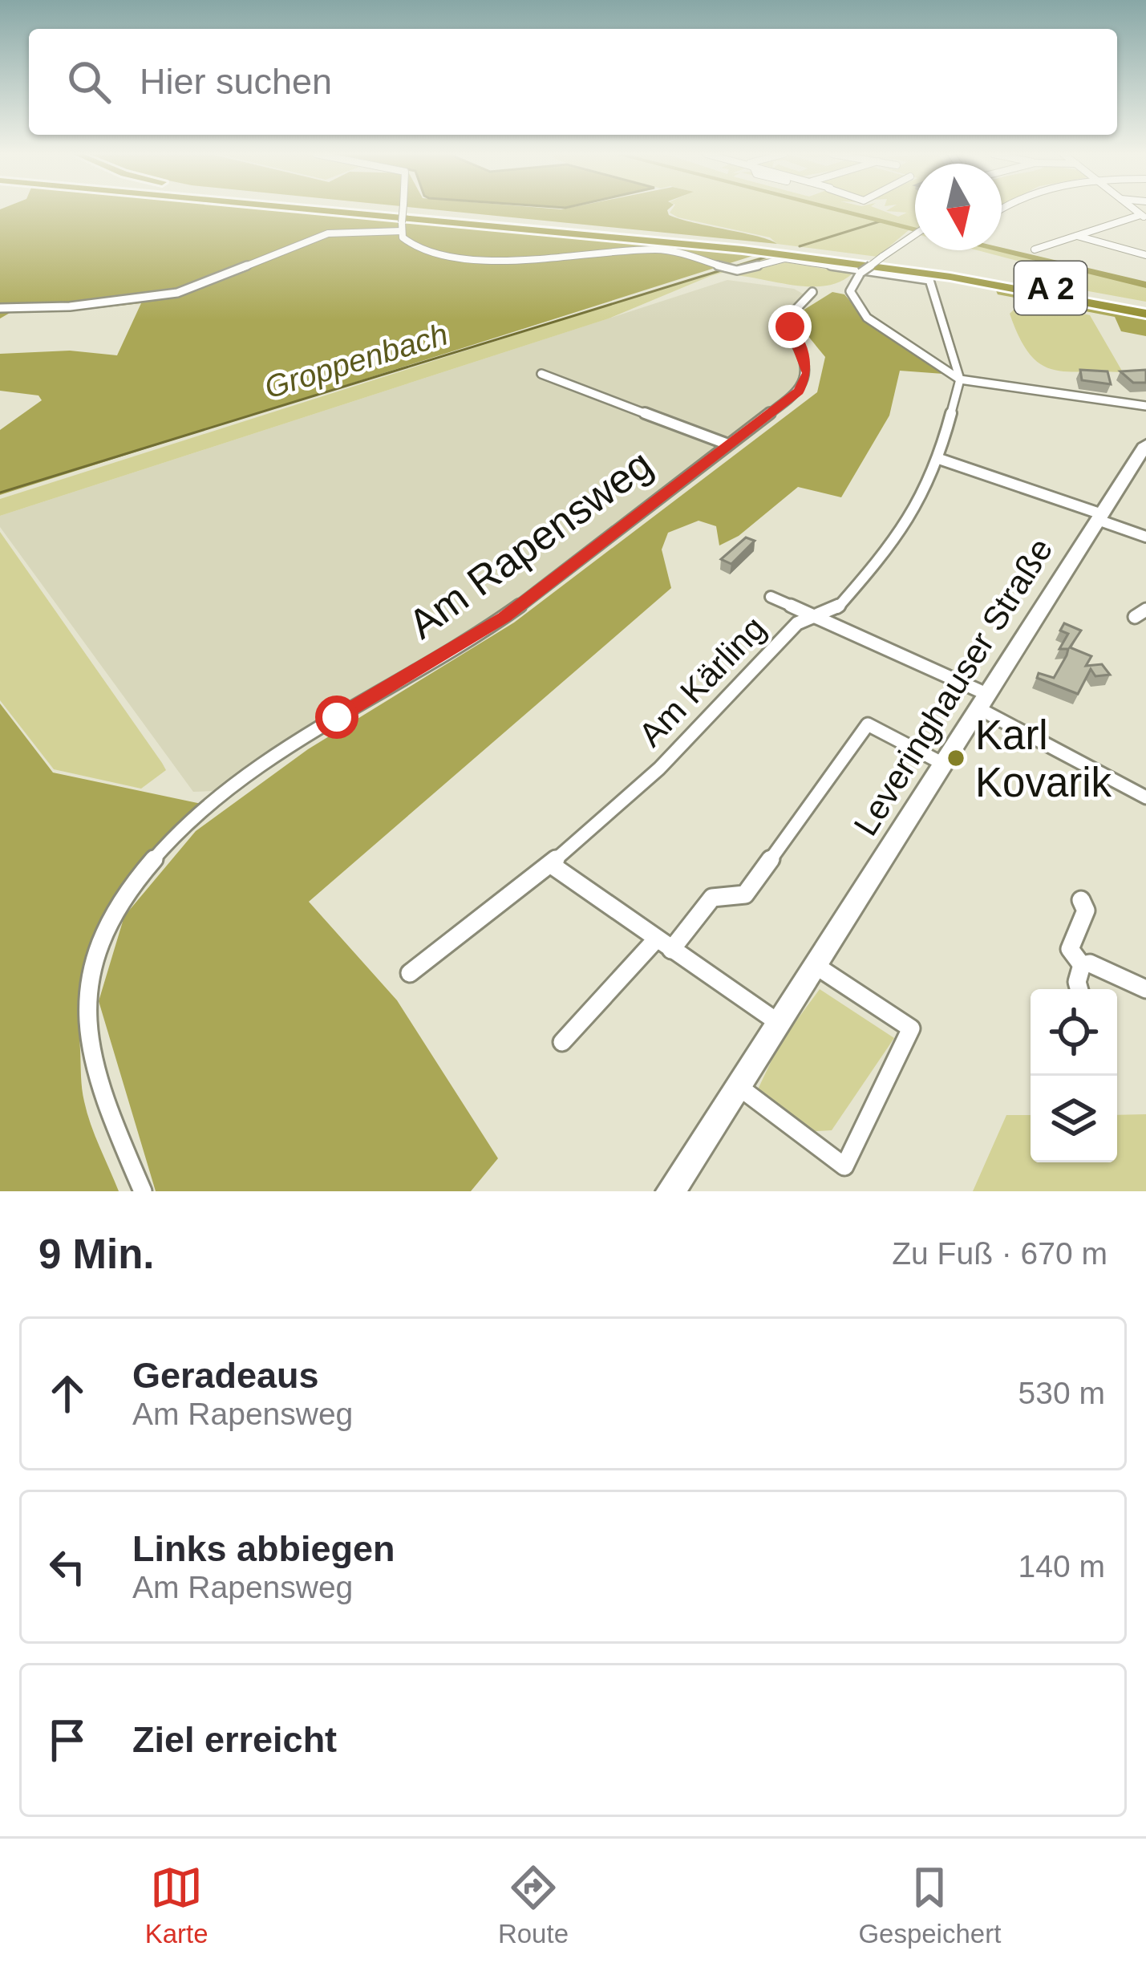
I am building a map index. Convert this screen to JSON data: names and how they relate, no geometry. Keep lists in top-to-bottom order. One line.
{"streets":{"highway":["A 2"],"main road":["Leveringhauser Straße"],"street":["Am Rapensweg","Am Kärling"]},"water":["Groppenbach"],"places":["Karl Kovarik"],"north":"bottom","page":{"search":"Hier suchen","heading":["9 Min.","Zu Fuß · 670 m"],"list":[["Geradeaus","Am Rapensweg","530 m"],["Links abbiegen","Am Rapensweg","140 m"],"Ziel erreicht"],"nav":["Karte","Route","Gespeichert"]}}
